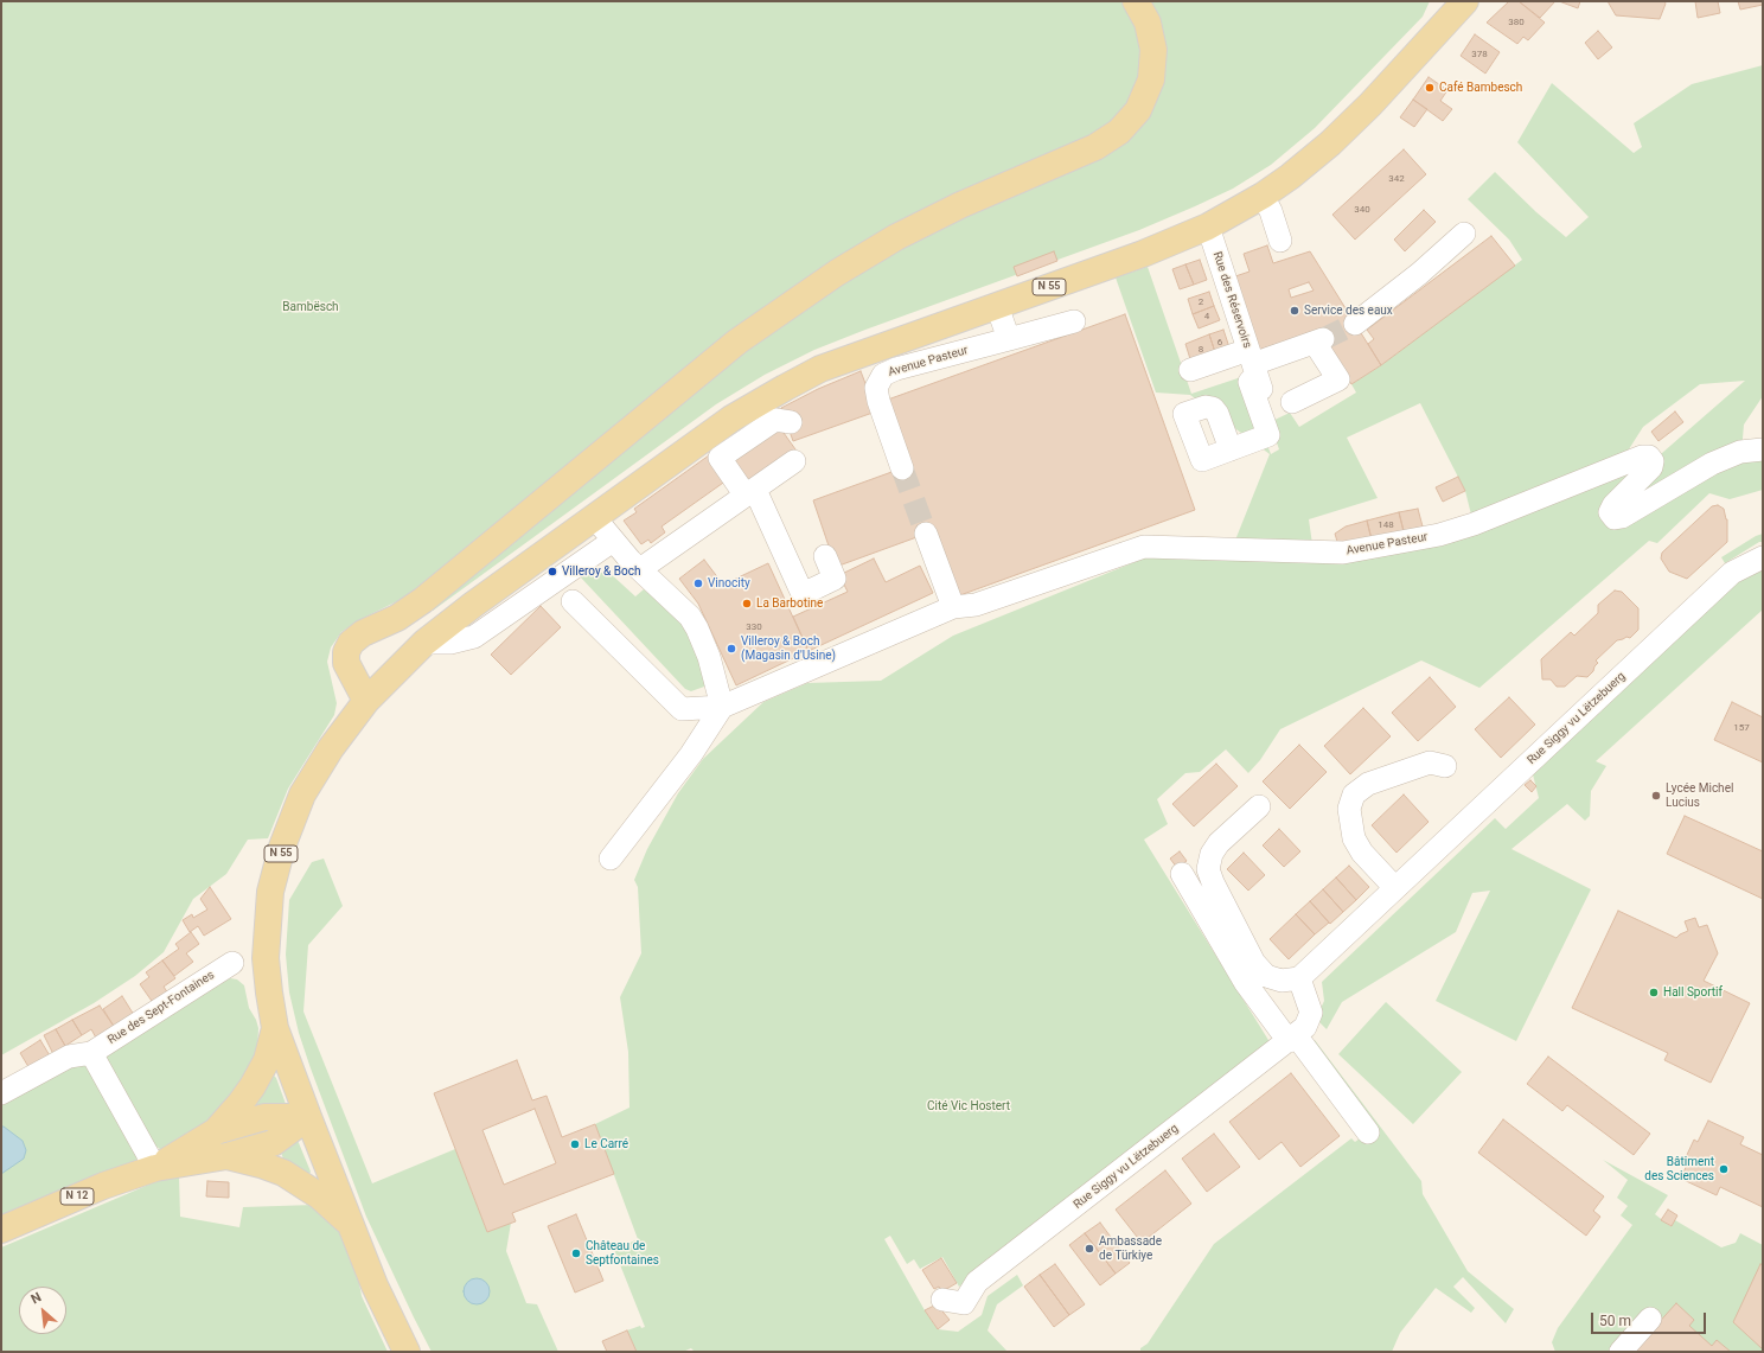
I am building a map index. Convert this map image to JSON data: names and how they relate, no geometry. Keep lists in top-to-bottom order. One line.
{"streets":{"main road":["N 55","N 12"],"street":["Rue des Réservoirs","Avenue Pasteur","Rue Siggy vu Lëtzebuerg","Rue des Sept-Fontaines"]},"crossings":[["N 55","Rue des Réservoirs"],["N 55","N 12"]],"parks":["Bambësch","Cité Vic Hostert"],"places":["Café Bambesch","Service des eaux","Villeroy & Boch","Vinocity","La Barbotine","Villeroy & Boch (Magasin d'Usine)","Lycée Michel Lucius","Hall Sportif","Le Carré","Bâtiment des Sciences","Ambassade de Türkiye","Château de Septfontaines"],"house_numbers":["380","378","342","340","2","4","6","8","148","330","157"],"scale_bar":"50 m","north":"top left"}
